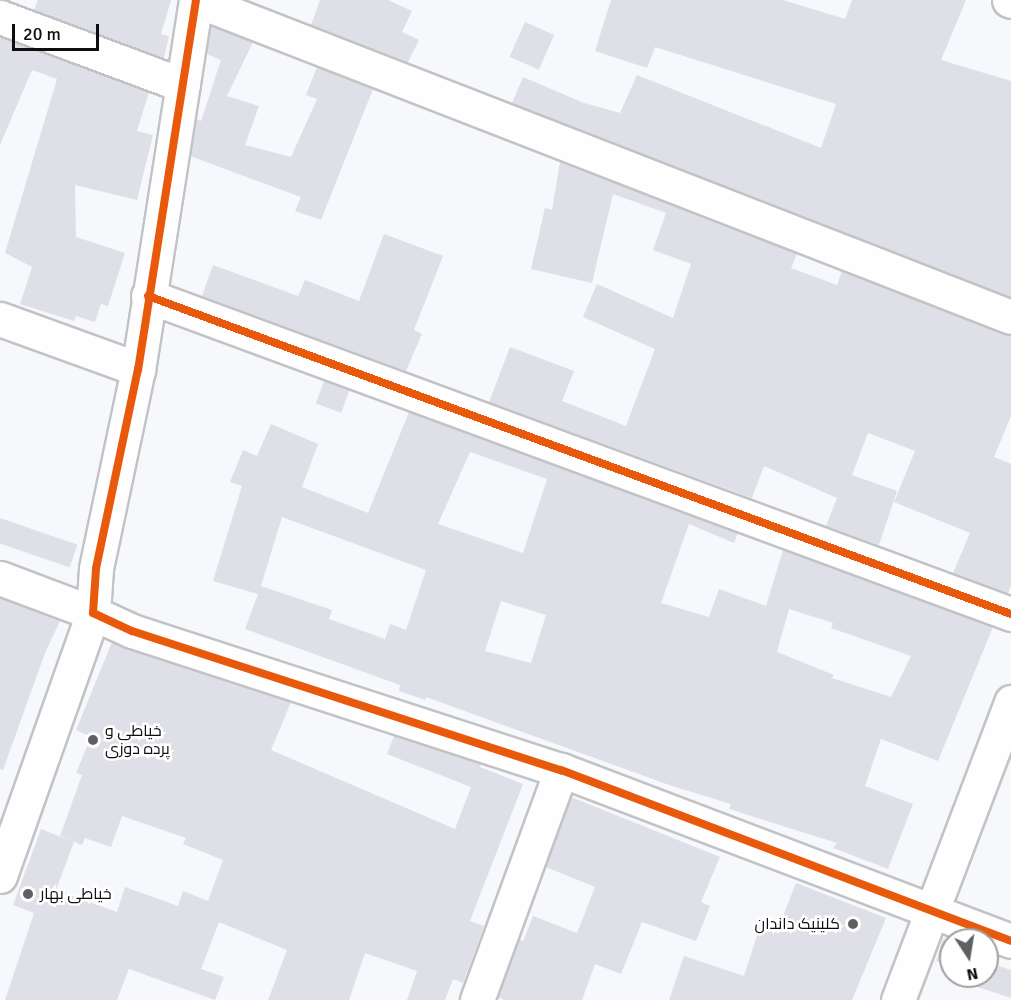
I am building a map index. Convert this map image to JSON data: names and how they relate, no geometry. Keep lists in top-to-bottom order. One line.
{"places":["خیاطی و پرده دوزی","خیاطی بهار","کلینیک داندان"],"scale_bar":"20 m","north":"bottom"}
